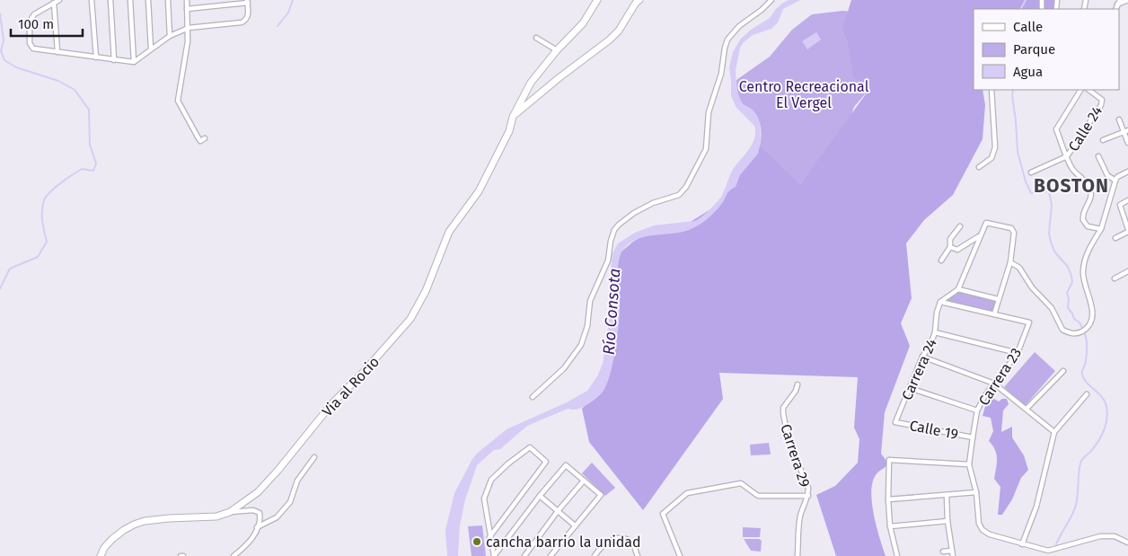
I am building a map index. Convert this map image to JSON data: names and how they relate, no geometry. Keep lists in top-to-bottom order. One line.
{"streets":{"main road":["Via al Rocio"],"street":["Calle 24","Carrera 24","Carrera 23","Calle 19","Carrera 29"]},"crossings":[["Carrera 24","Calle 19"],["Carrera 23","Calle 19"]],"districts":["BOSTON"],"water":["Río Consota"],"parks":["Centro Recreacional El Vergel"],"places":["cancha barrio la unidad"],"legend":["Calle","Parque","Agua"],"scale_bar":"100 m"}
